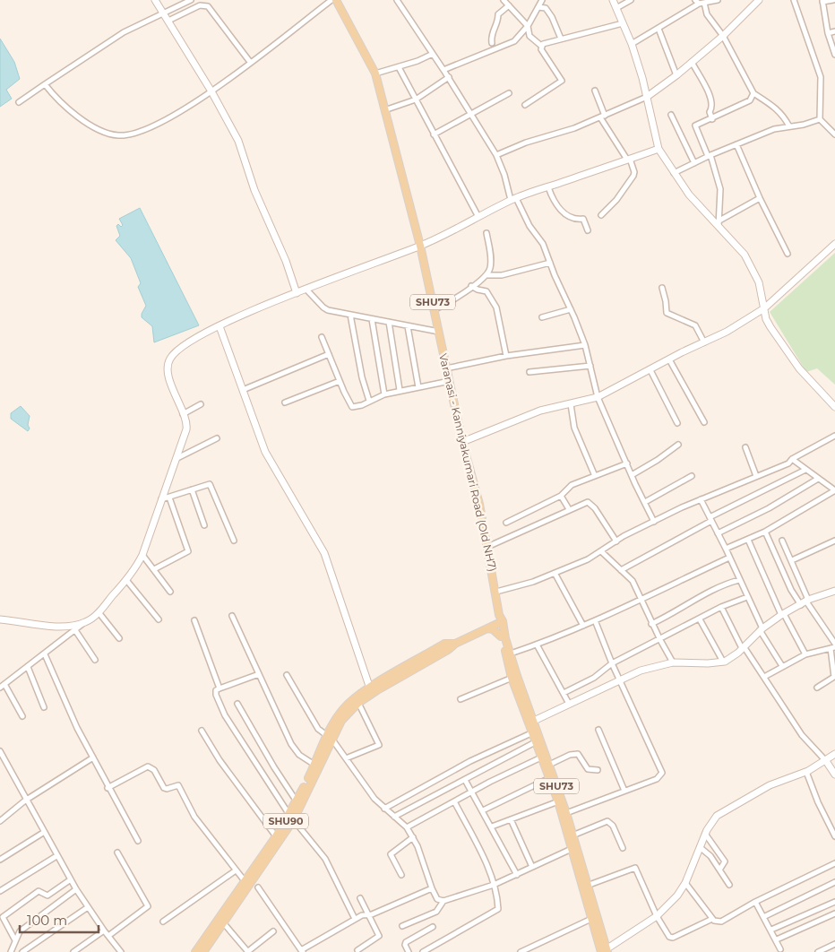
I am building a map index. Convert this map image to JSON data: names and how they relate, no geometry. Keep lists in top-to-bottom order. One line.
{"streets":{"main road":["SHU73","Varanasi - Kanniyakumari Road (Old NH7)","SHU90"]},"crossings":[["Varanasi - Kanniyakumari Road (Old NH7)","SHU90"]],"scale_bar":"100 m"}
